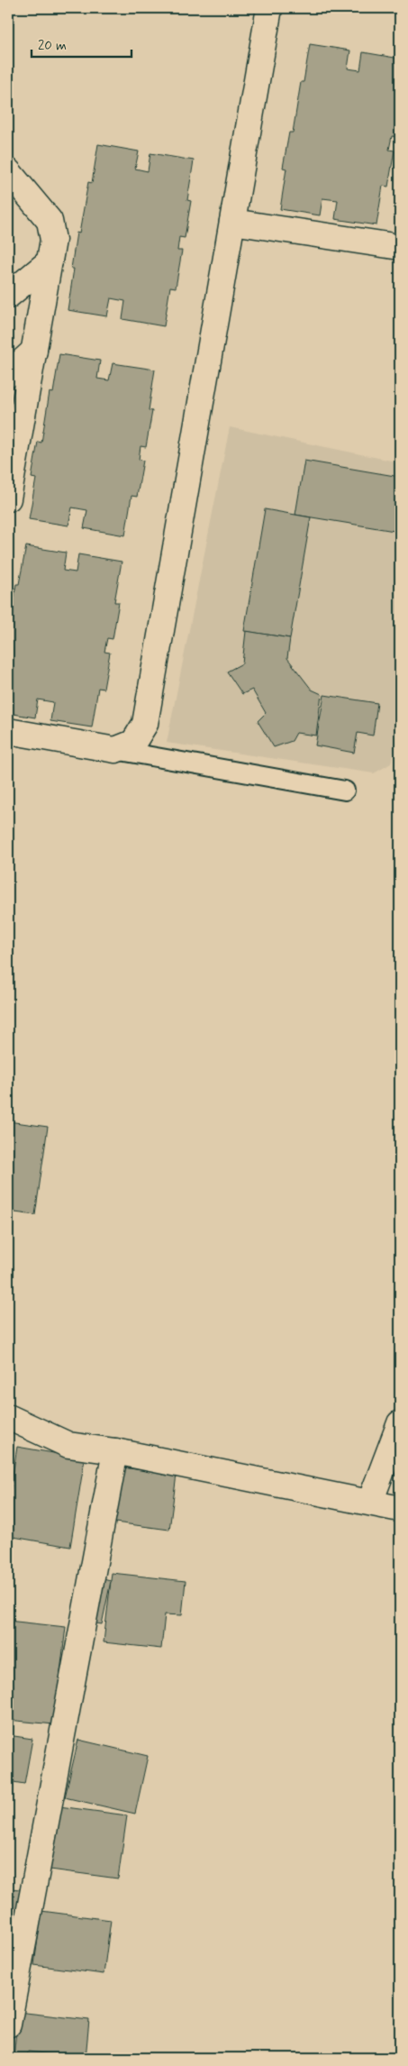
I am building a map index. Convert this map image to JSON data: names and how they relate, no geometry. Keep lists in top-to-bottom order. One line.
{"scale_bar":"20 m"}
